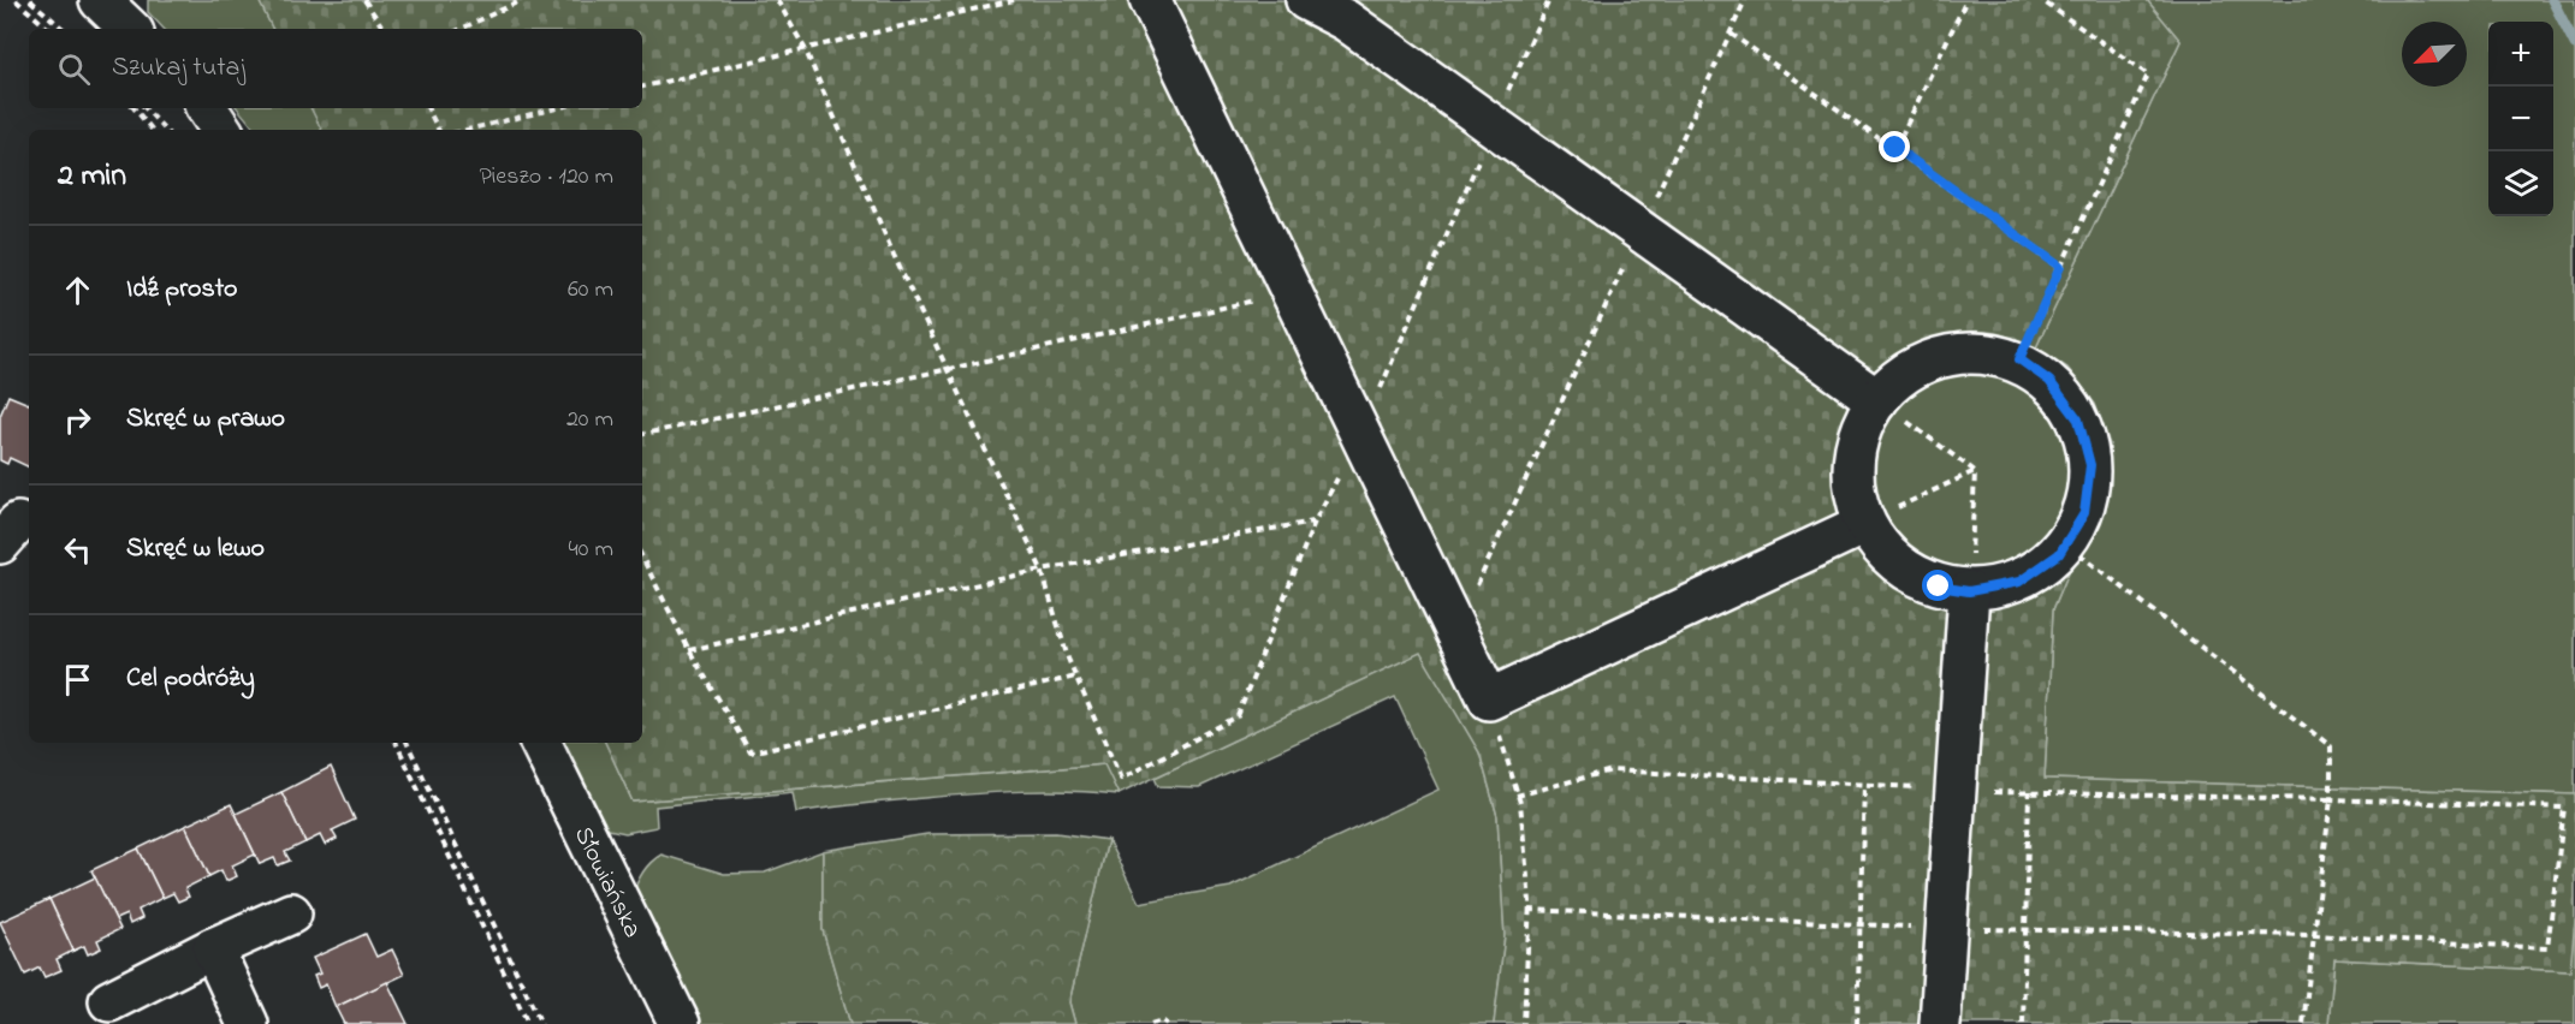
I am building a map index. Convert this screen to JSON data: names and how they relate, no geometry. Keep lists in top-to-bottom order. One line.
{"streets":{"street":["Słowiańska"]},"north":"bottom left","page":{"map_buttons":["+","−"],"search":"Szukaj tutaj","heading":["2 min","Pieszo · 120 m"],"list":[["Idź prosto","60 m"],["Skręć w prawo","20 m"],["Skręć w lewo","40 m"],"Cel podróży"]}}
